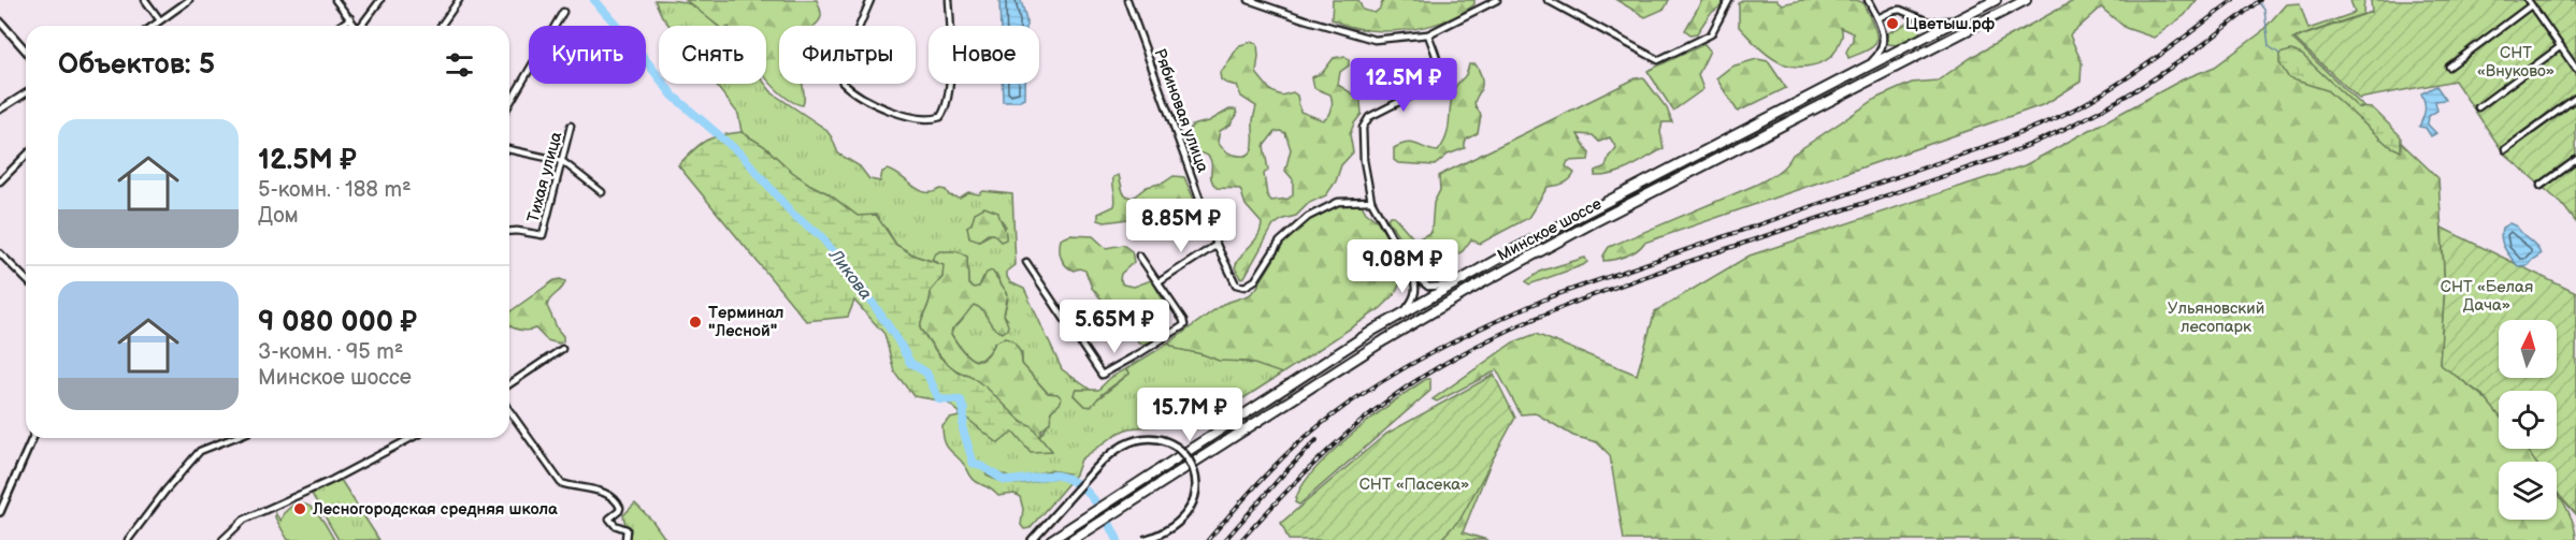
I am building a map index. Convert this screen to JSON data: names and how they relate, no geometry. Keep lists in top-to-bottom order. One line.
{"streets":{"highway":["Минское шоссе"],"street":["Рябиновая улица","Тихая улица"]},"water":["Ликова"],"parks":["СНТ «Внуково»","СНТ «Белая Дача»","Ульяновский лесопарк","СНТ «Пасека»"],"places":["Цветыш.рф","Терминал \"Лесной\"","Лесногородская средняя школа"],"north":"top","page":{"chip":["Купить","Снять","Фильтры","Новое"],"heading":"Объектов: 5","price":["12.5M ₽","8.85M ₽","9.08M ₽","5.65M ₽","15.7M ₽"],"list":[{"name":"12.5M ₽","note":"5-комн. · 188 m² · Дом"},{"name":"9 080 000 ₽","note":"3-комн. · 95 m² · Минское шоссе"}]}}
